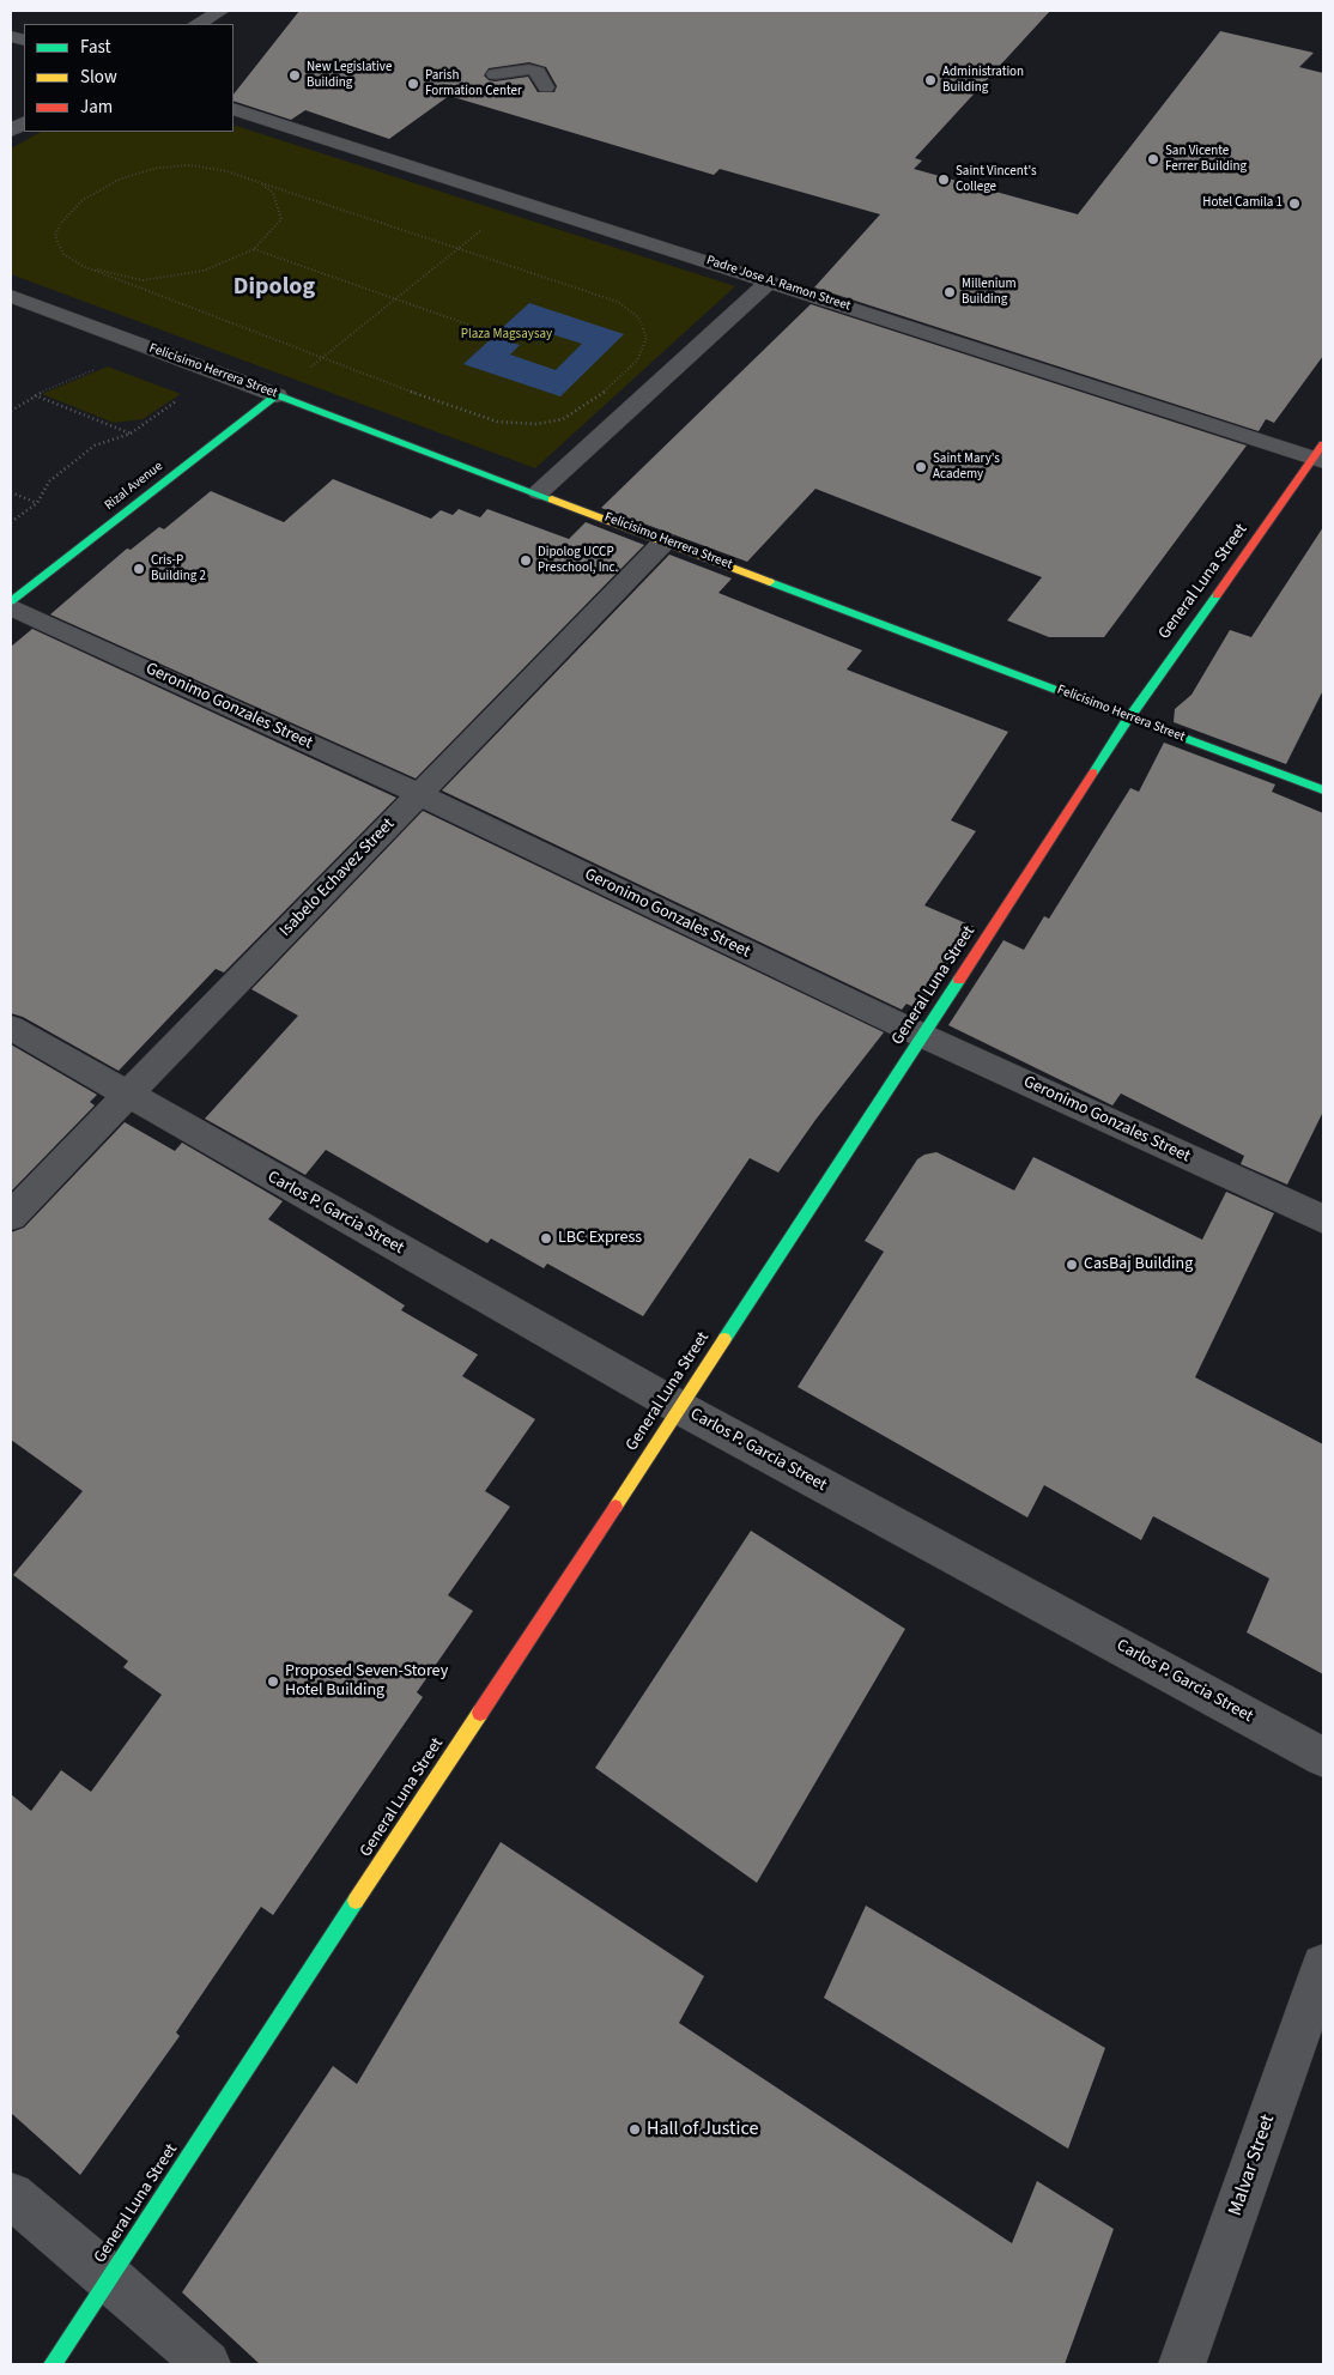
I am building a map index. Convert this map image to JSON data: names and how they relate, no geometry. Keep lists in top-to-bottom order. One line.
{"streets":{"main road":["Felicisimo Herrera Street","Rizal Avenue","General Luna Street"],"street":["Padre Jose A. Ramon Street","Geronimo Gonzales Street","Isabelo Echavez Street","Carlos P. Garcia Street","Malvar Street"]},"crossings":[["Padre Jose A. Ramon Street","General Luna Street"],["Felicisimo Herrera Street","Rizal Avenue"],["Felicisimo Herrera Street","General Luna Street"],["Felicisimo Herrera Street","Isabelo Echavez Street"],["General Luna Street","Geronimo Gonzales Street"],["General Luna Street","Carlos P. Garcia Street"],["Geronimo Gonzales Street","Isabelo Echavez Street"],["Isabelo Echavez Street","Carlos P. Garcia Street"]],"districts":["Dipolog"],"parks":["Plaza Magsaysay"],"places":["New Legislative Building","Administration Building","Parish Formation Center","San Vicente Ferrer Building","Saint Vincent's College","Hotel Camila 1","Millenium Building","Saint Mary's Academy","Dipolog UCCP Preschool, Inc.","Cris-P Building 2","LBC Express","CasBaj Building","Proposed Seven-Storey Hotel Building","Hall of Justice"],"legend":["Fast","Slow","Jam"]}
